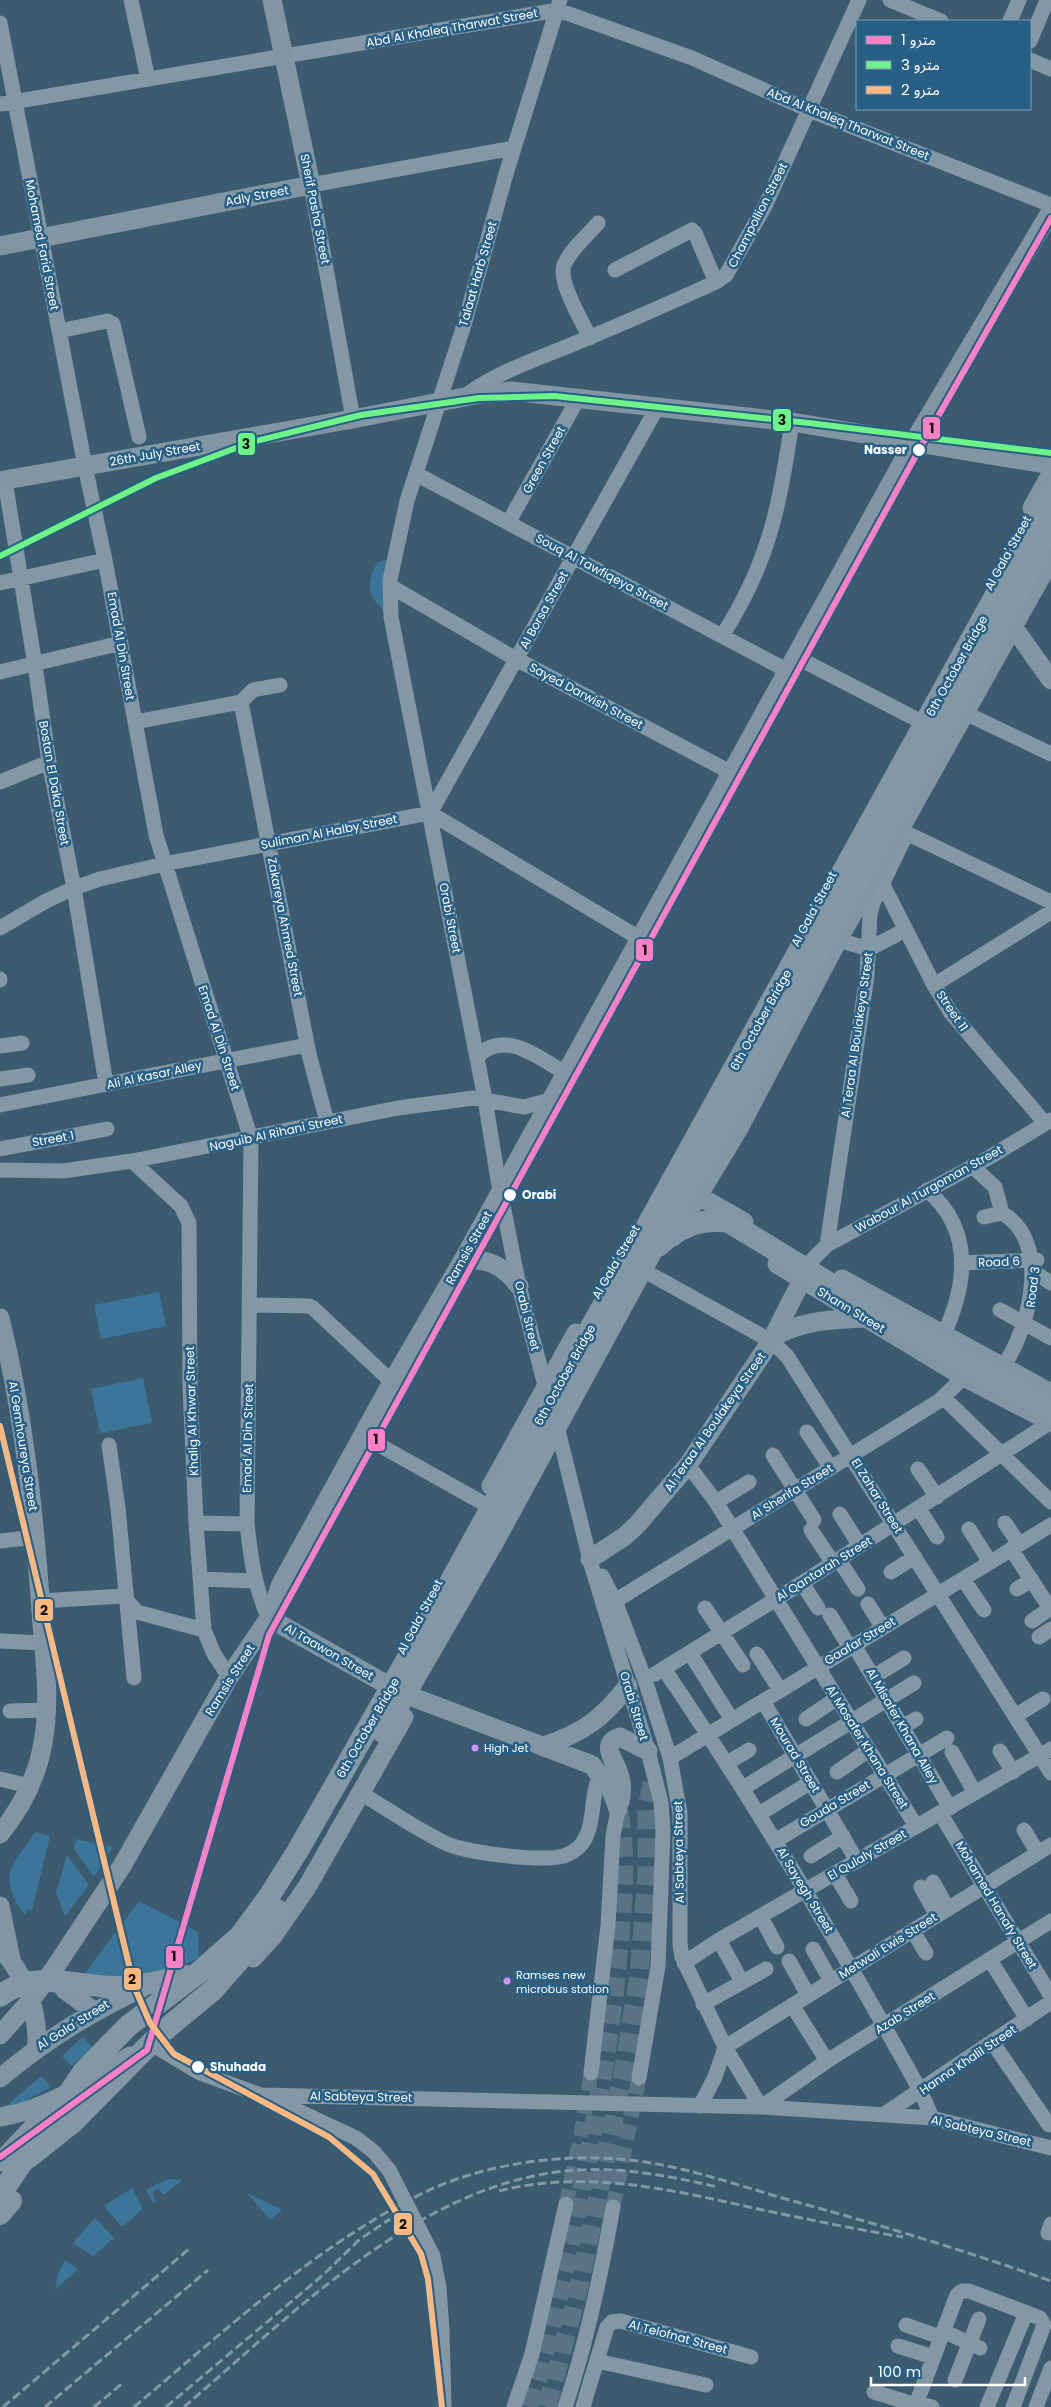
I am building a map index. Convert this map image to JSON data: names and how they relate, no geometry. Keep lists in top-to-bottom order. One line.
{"streets":{"highway":["6th October Bridge"],"main road":["Adly Street","Sherif Pasha Street","26th July Street","Al Gala' Street","Al Teraa Al Boulakeya Street","Ramsis Street","Shann Street","Al Gemhoureya Street","Al Taawon Street"],"street":["Abd Al Khaleq Tharwat Street","Champollion Street","Mohamed Farid Street","Talaat Harb Street","Green Street","Souq Al Tawfiqeya Street","Al Borsa Street","Emad Al Din Street","Sayed Darwish Street","Bostan El Daka Street","Suliman Al Halby Street","Orabi Street","Zakareya Ahmed Street","Street 11","Ali Al Kasar Alley","Naguib Al Rihani Street","Street 1","Wabour Al Turgoman Street","Road 6","Road 3","Khalig Al Khwar Street","Al Sherifa Street","El Zahar Street","Al Qantarah Street","Gaafar Street","Al Misafer Khana Alley","Al Mosafer Khana Street","Mourad Street","Gouda Street","Al Sabteya Street","El Qulaly Street","Al Sayegh Street","Mohamed Hanafy Street","Metwali Ewis Street","Azab Street","Hanna Khalil Street","Al Telofnat Street"]},"crossings":[["Abd Al Khaleq Tharwat Street","Sherif Pasha Street"],["Abd Al Khaleq Tharwat Street","Champollion Street"],["Abd Al Khaleq Tharwat Street","Mohamed Farid Street"],["Abd Al Khaleq Tharwat Street","Talaat Harb Street"],["Adly Street","Sherif Pasha Street"],["Adly Street","Mohamed Farid Street"],["Adly Street","Talaat Harb Street"],["Sherif Pasha Street","26th July Street"],["Champollion Street","26th July Street"],["Mohamed Farid Street","26th July Street"],["Mohamed Farid Street","Emad Al Din Street"],["Talaat Harb Street","26th July Street"],["Talaat Harb Street","Souq Al Tawfiqeya Street"],["Talaat Harb Street","Orabi Street"],["26th July Street","Green Street"],["26th July Street","Al Borsa Street"],["26th July Street","Emad Al Din Street"],["26th July Street","Bostan El Daka Street"],["26th July Street","Ramsis Street"],["Green Street","Souq Al Tawfiqeya Street"],["Al Gala' Street","Souq Al Tawfiqeya Street"],["Al Gala' Street","Orabi Street"],["Al Gala' Street","Shann Street"],["Al Gala' Street","Al Taawon Street"],["Souq Al Tawfiqeya Street","Al Borsa Street"],["Souq Al Tawfiqeya Street","Ramsis Street"],["Al Borsa Street","Sayed Darwish Street"],["Al Borsa Street","Suliman Al Halby Street"],["Al Borsa Street","Orabi Street"],["Emad Al Din Street","Suliman Al Halby Street"],["Emad Al Din Street","Ali Al Kasar Alley"],["Emad Al Din Street","Naguib Al Rihani Street"],["Emad Al Din Street","Ramsis Street"],["Emad Al Din Street","Al Taawon Street"],["6th October Bridge","El Zahar Street"],["Sayed Darwish Street","Orabi Street"],["Sayed Darwish Street","Ramsis Street"],["Bostan El Daka Street","Suliman Al Halby Street"],["Bostan El Daka Street","Ali Al Kasar Alley"],["Suliman Al Halby Street","Orabi Street"],["Suliman Al Halby Street","Zakareya Ahmed Street"],["Orabi Street","Al Teraa Al Boulakeya Street"],["Orabi Street","Naguib Al Rihani Street"],["Orabi Street","Ramsis Street"],["Orabi Street","Al Qantarah Street"],["Orabi Street","Al Sabteya Street"],["Zakareya Ahmed Street","Ali Al Kasar Alley"],["Zakareya Ahmed Street","Naguib Al Rihani Street"],["Street 11","Al Teraa Al Boulakeya Street"],["Street 11","Wabour Al Turgoman Street"],["Al Teraa Al Boulakeya Street","Wabour Al Turgoman Street"],["Al Teraa Al Boulakeya Street","Shann Street"],["Al Teraa Al Boulakeya Street","El Zahar Street"],["Al Teraa Al Boulakeya Street","Al Mosafer Khana Street"],["Al Teraa Al Boulakeya Street","Al Sabteya Street"],["Naguib Al Rihani Street","Ramsis Street"],["Naguib Al Rihani Street","Khalig Al Khwar Street"],["Wabour Al Turgoman Street","Shann Street"],["Ramsis Street","Khalig Al Khwar Street"],["Ramsis Street","Al Taawon Street"],["Road 6","Road 3"],["Road 3","Shann Street"],["Shann Street","Al Sherifa Street"],["Shann Street","Al Qantarah Street"],["Al Sherifa Street","El Zahar Street"],["Al Sherifa Street","Al Mosafer Khana Street"],["Al Sherifa Street","Al Sabteya Street"],["El Zahar Street","Al Qantarah Street"],["El Zahar Street","Gaafar Street"],["El Zahar Street","El Qulaly Street"],["Al Qantarah Street","Al Misafer Khana Alley"],["Al Qantarah Street","Al Mosafer Khana Street"],["Al Qantarah Street","Al Sabteya Street"],["Al Qantarah Street","Al Sayegh Street"],["Gaafar Street","Al Misafer Khana Alley"],["Gaafar Street","Al Mosafer Khana Street"],["Gaafar Street","Mourad Street"],["Gaafar Street","Al Sabteya Street"],["Gaafar Street","Al Sayegh Street"],["Al Misafer Khana Alley","Gouda Street"],["Al Misafer Khana Alley","El Qulaly Street"],["Al Misafer Khana Alley","Mohamed Hanafy Street"],["Al Mosafer Khana Street","Gouda Street"],["Al Mosafer Khana Street","El Qulaly Street"],["Mourad Street","Gouda Street"],["Mourad Street","El Qulaly Street"],["Gouda Street","El Qulaly Street"],["Gouda Street","Al Sayegh Street"],["Al Sabteya Street","El Qulaly Street"],["Al Sabteya Street","Al Sayegh Street"],["Al Sabteya Street","Metwali Ewis Street"],["Al Sabteya Street","Azab Street"],["Al Sabteya Street","Hanna Khalil Street"],["El Qulaly Street","Al Sayegh Street"],["El Qulaly Street","Mohamed Hanafy Street"],["Al Sayegh Street","Metwali Ewis Street"],["Al Sayegh Street","Azab Street"],["Al Sayegh Street","Hanna Khalil Street"],["Mohamed Hanafy Street","Metwali Ewis Street"],["Mohamed Hanafy Street","Azab Street"]],"places":["Nasser","Orabi","High Jet","Ramses new microbus station","Shuhada"],"lines":["metro line 1","metro line 3","metro line 2"],"legend":["مترو 1","مترو 3","مترو 2"],"scale_bar":"100 m"}
